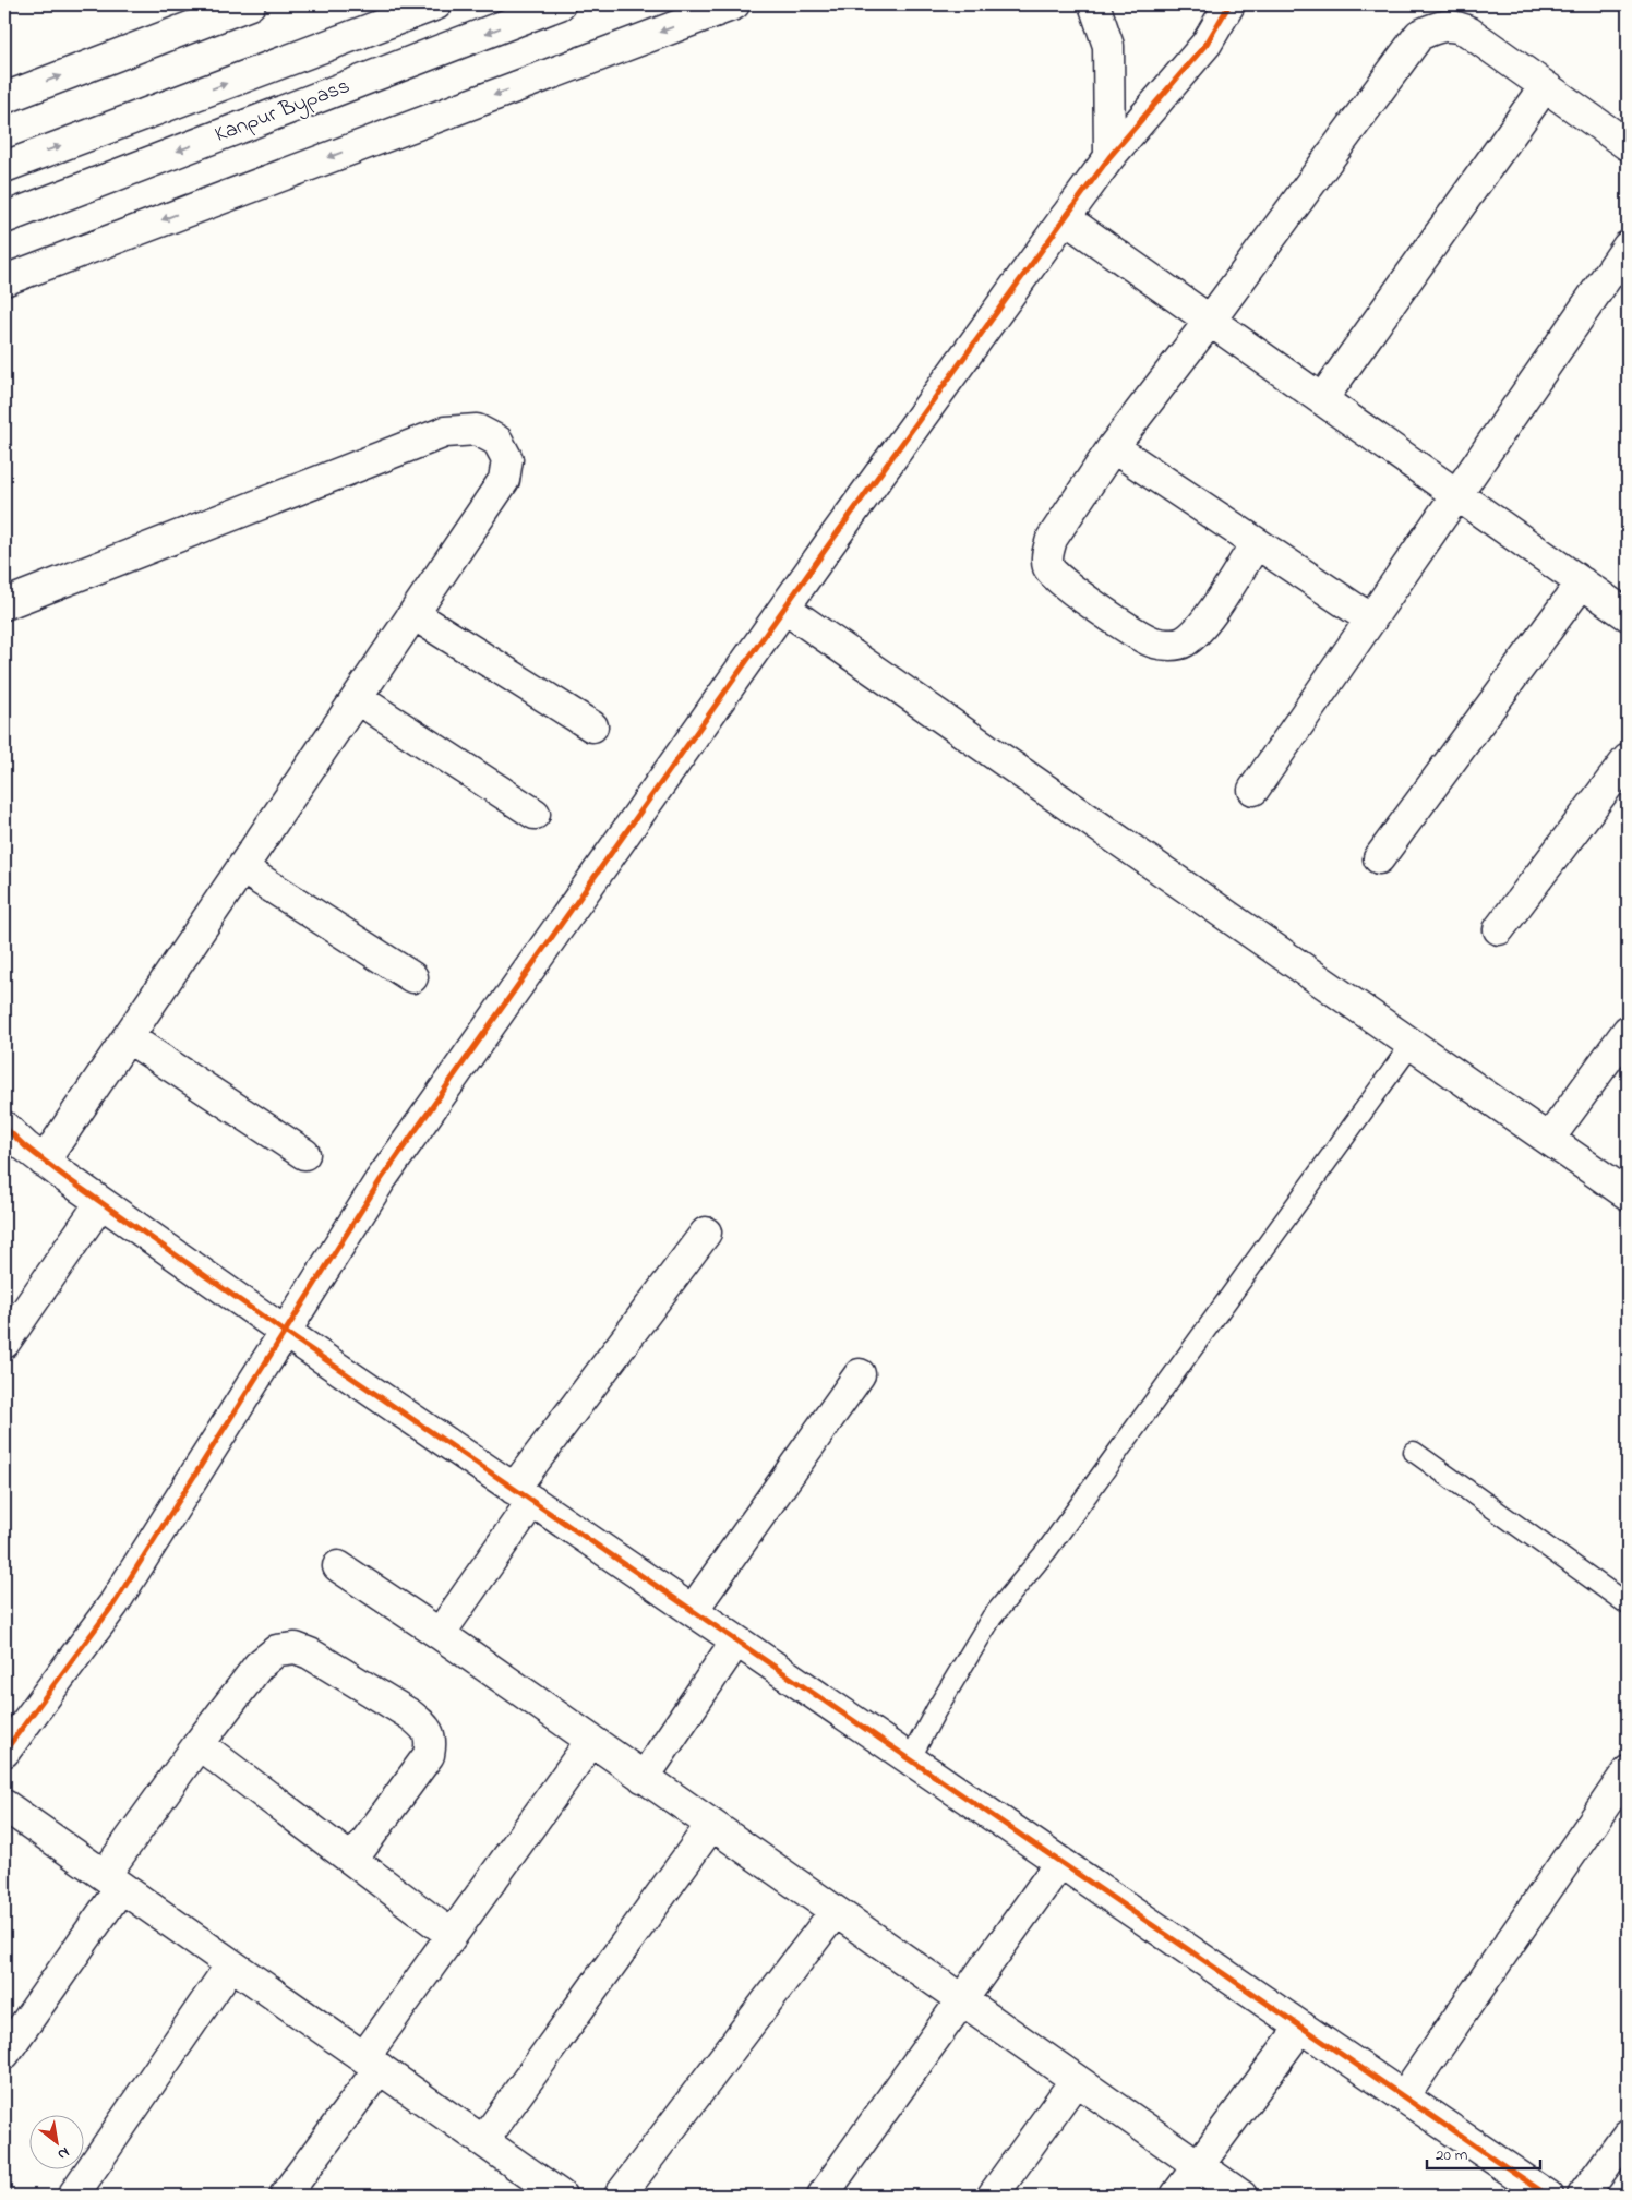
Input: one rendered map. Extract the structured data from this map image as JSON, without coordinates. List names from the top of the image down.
{
  "streets": {
    "main road": ["Kanpur Bypass"]
  },
  "scale_bar": "20 m",
  "north": "bottom right"
}
